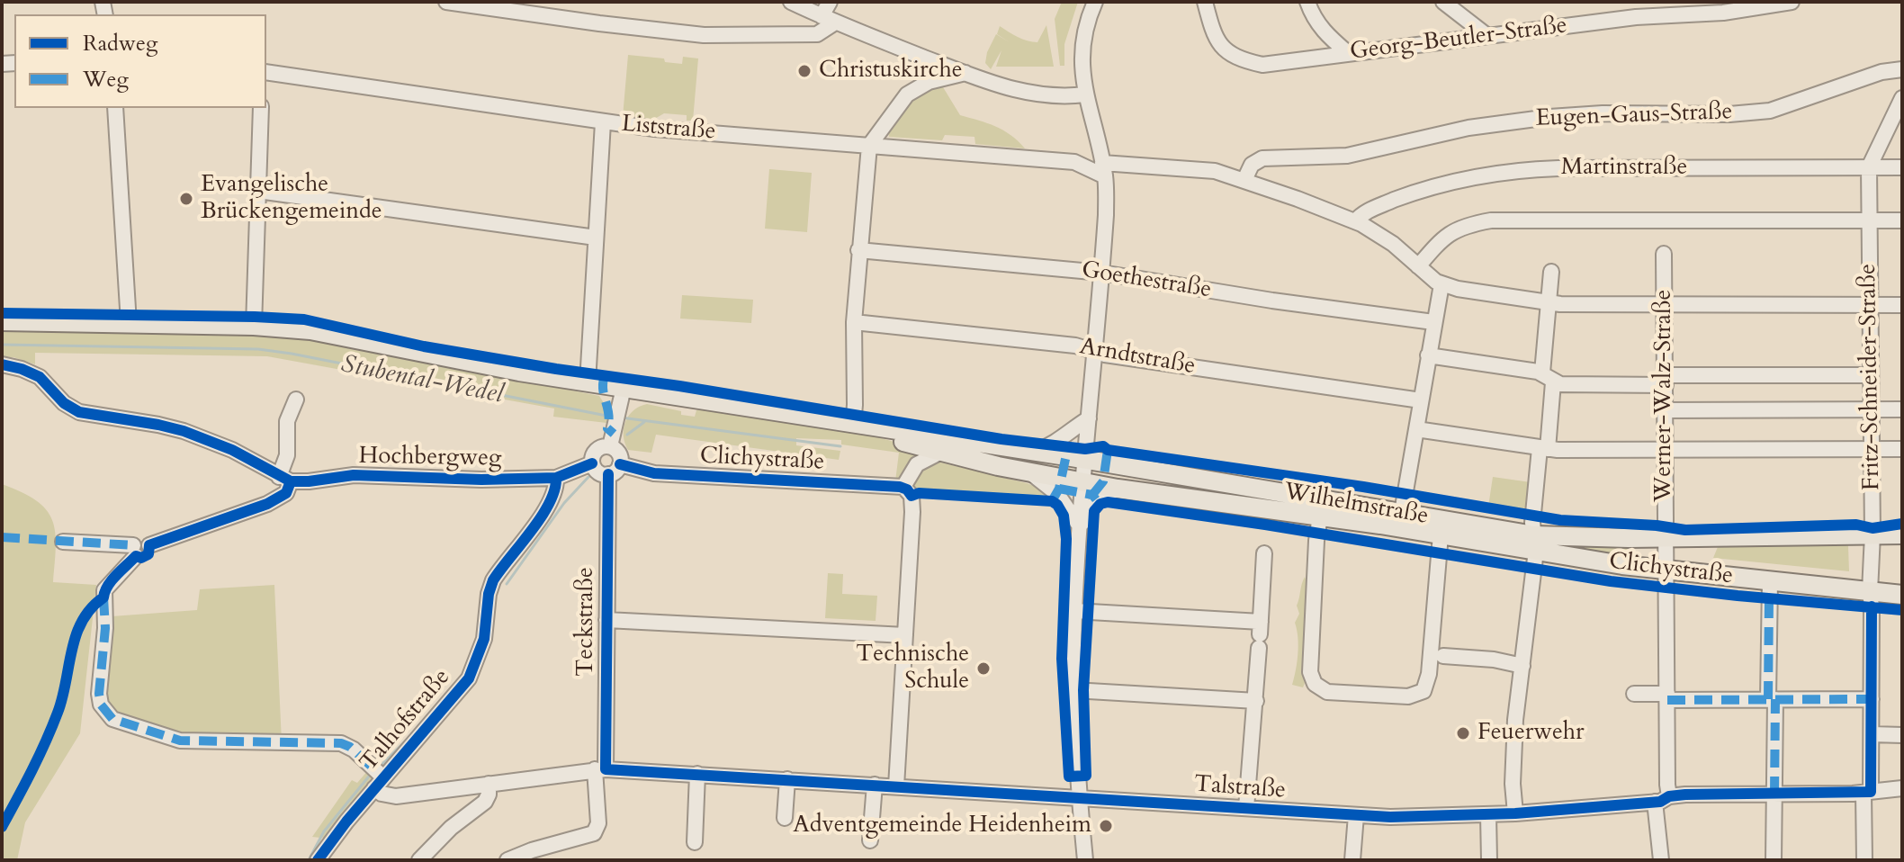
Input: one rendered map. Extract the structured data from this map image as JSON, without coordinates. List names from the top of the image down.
{
  "streets": {
    "main road": ["Clichystraße", "Wilhelmstraße"],
    "street": [
      "Georg-Beutler-Straße",
      "Eugen-Gaus-Straße",
      "Liststraße",
      "Martinstraße",
      "Goethestraße",
      "Arndtstraße",
      "Fritz-Schneider-Straße",
      "Werner-Walz-Straße",
      "Hochbergweg",
      "Teckstraße",
      "Talhofstraße",
      "Talstraße"
    ]
  },
  "crossings": [
    ["Martinstraße", "Fritz-Schneider-Straße"],
    ["Fritz-Schneider-Straße", "Clichystraße"],
    ["Fritz-Schneider-Straße", "Wilhelmstraße"],
    ["Fritz-Schneider-Straße", "Talstraße"],
    ["Werner-Walz-Straße", "Clichystraße"],
    ["Werner-Walz-Straße", "Wilhelmstraße"],
    ["Werner-Walz-Straße", "Talstraße"],
    ["Hochbergweg", "Talhofstraße"],
    ["Clichystraße", "Wilhelmstraße"],
    ["Clichystraße", "Teckstraße"],
    ["Teckstraße", "Talstraße"],
    ["Talhofstraße", "Talstraße"]
  ],
  "water": ["Stubental-Wedel"],
  "places": [
    "Christuskirche",
    "Evangelische Brückengemeinde",
    "Technische Schule",
    "Feuerwehr",
    "Adventgemeinde Heidenheim"
  ],
  "legend": ["Radweg", "Weg"]
}
